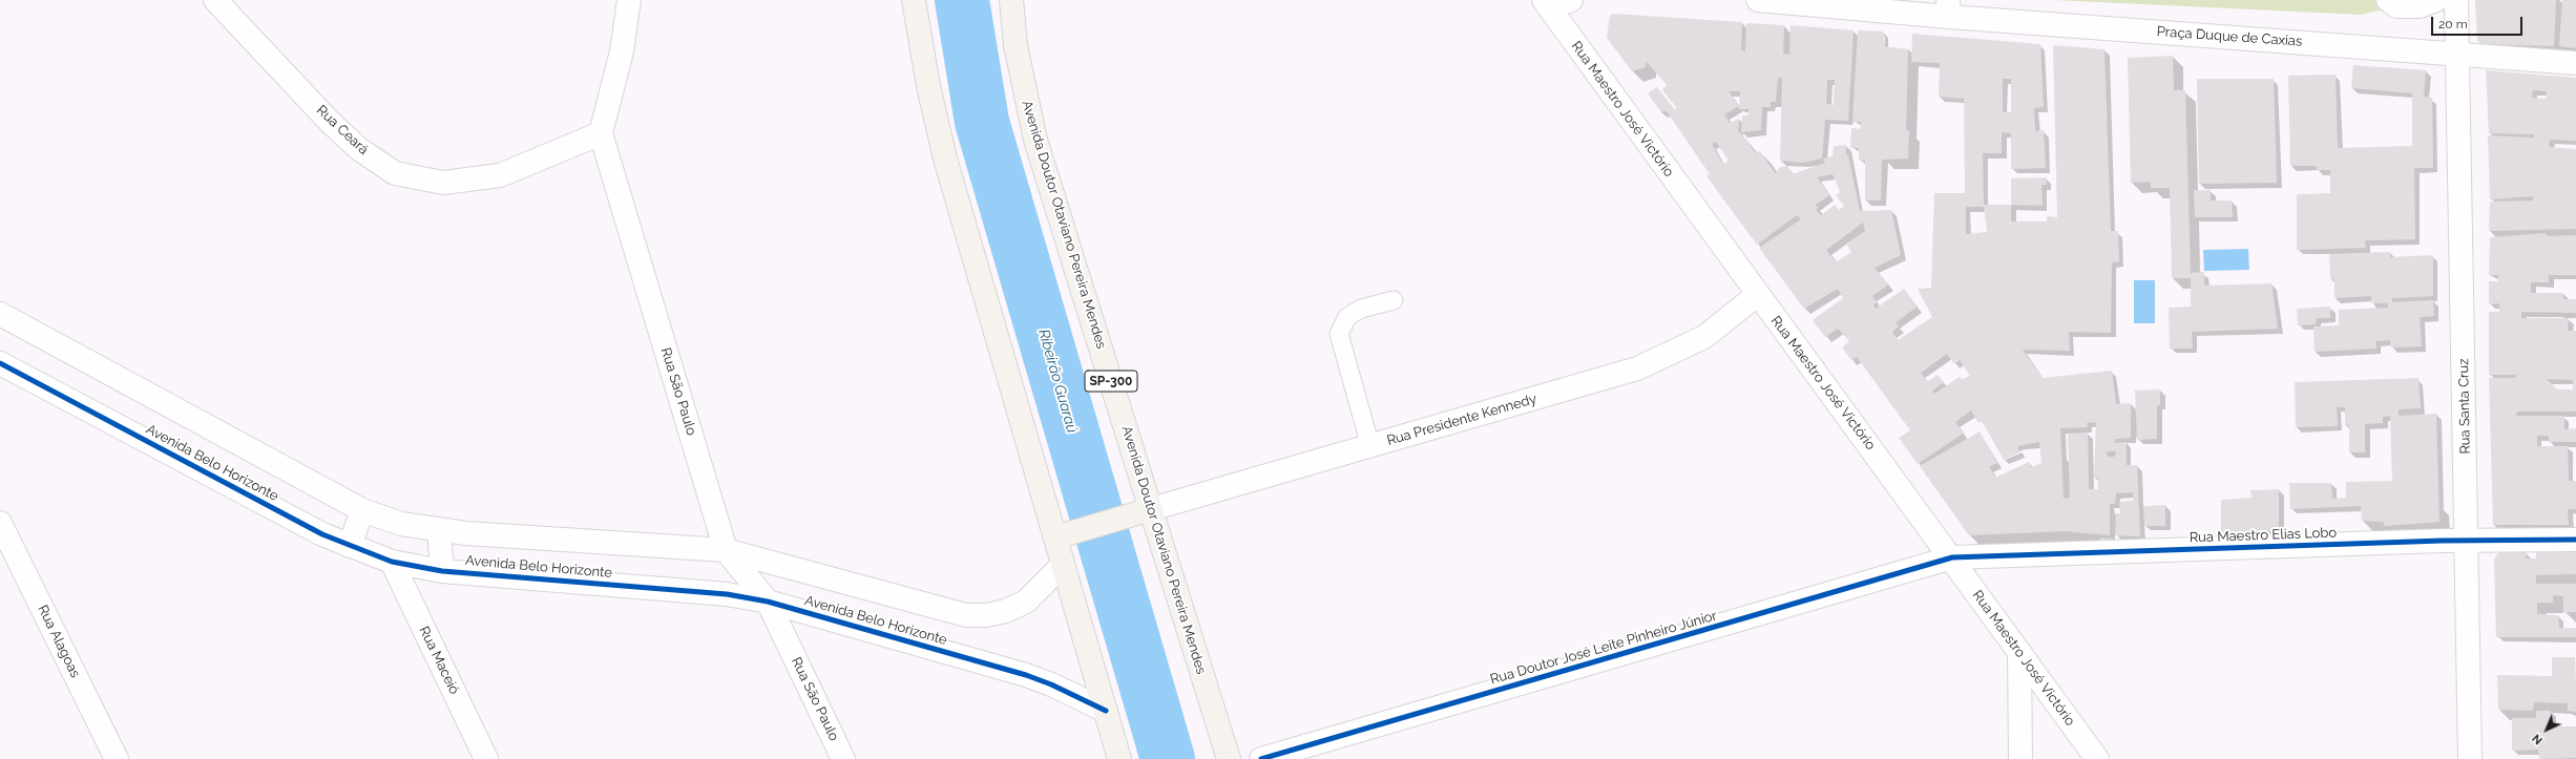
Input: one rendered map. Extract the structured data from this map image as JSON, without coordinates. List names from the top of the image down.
{
  "streets": {
    "main road": ["Avenida Doutor Otaviano Pereira Mendes", "SP-300"],
    "street": [
      "Praça Duque de Caxias",
      "Rua Maestro José Victório",
      "Rua Ceará",
      "Rua São Paulo",
      "Rua Santa Cruz",
      "Rua Presidente Kennedy",
      "Avenida Belo Horizonte",
      "Rua Maestro Elias Lobo",
      "Rua Alagoas",
      "Rua Doutor José Leite Pinheiro Júnior",
      "Rua Maceió"
    ]
  },
  "crossings": [
    ["Praça Duque de Caxias", "Rua Santa Cruz"],
    ["Rua Maestro José Victório", "Rua Presidente Kennedy"],
    ["Rua Maestro José Victório", "Rua Maestro Elias Lobo"],
    ["Rua Maestro José Victório", "Rua Doutor José Leite Pinheiro Júnior"],
    ["Rua Ceará", "Rua São Paulo"],
    ["Avenida Doutor Otaviano Pereira Mendes", "Rua Presidente Kennedy"],
    ["Rua São Paulo", "Avenida Belo Horizonte"],
    ["Rua Santa Cruz", "Rua Maestro Elias Lobo"],
    ["Avenida Belo Horizonte", "Rua Maceió"],
    ["Rua Maestro Elias Lobo", "Rua Doutor José Leite Pinheiro Júnior"]
  ],
  "water": ["Ribeirão Guaraú"],
  "scale_bar": "20 m",
  "north": "bottom left"
}
